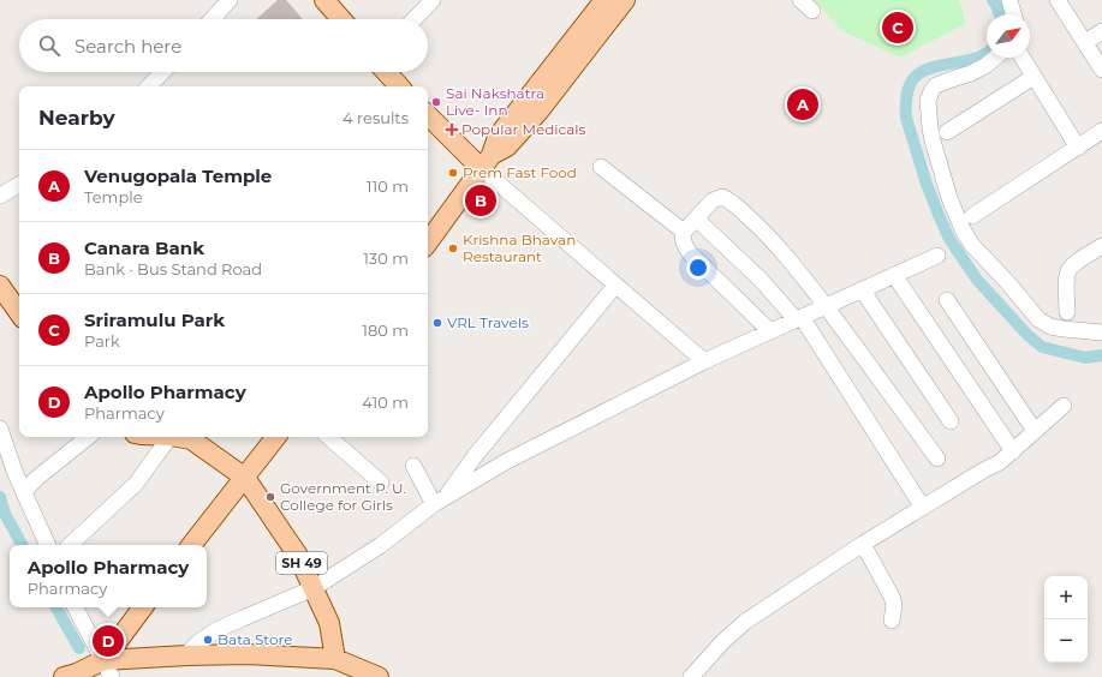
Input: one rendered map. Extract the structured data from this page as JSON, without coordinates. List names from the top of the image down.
{
  "streets": {
    "main road": ["SH 49"]
  },
  "places": {
    "other": [
      "Sai Nakshatra Live- Inn",
      "Prem Fast Food",
      "Krishna Bhavan Restaurant",
      "VRL Travels",
      "Government P. U. College for Girls",
      "Bata Store"
    ],
    "health": ["Popular Medicals"]
  },
  "north": "top right",
  "page": {
    "pins": [
      "C",
      "A",
      "B",
      "D"
    ],
    "search": "Search here",
    "heading": ["Nearby", "4 results"],
    "list": [
      {
        "mark": "A",
        "name": "Venugopala Temple",
        "note": "Temple",
        "value": "110 m"
      },
      {
        "mark": "B",
        "name": "Canara Bank",
        "note": "Bank · Bus Stand Road",
        "value": "130 m"
      },
      {
        "mark": "C",
        "name": "Sriramulu Park",
        "note": "Park",
        "value": "180 m"
      },
      {
        "mark": "D",
        "name": "Apollo Pharmacy",
        "note": "Pharmacy",
        "value": "410 m"
      }
    ],
    "popup": ["Apollo Pharmacy", "Pharmacy"],
    "map_buttons": ["+", "−"]
  }
}
